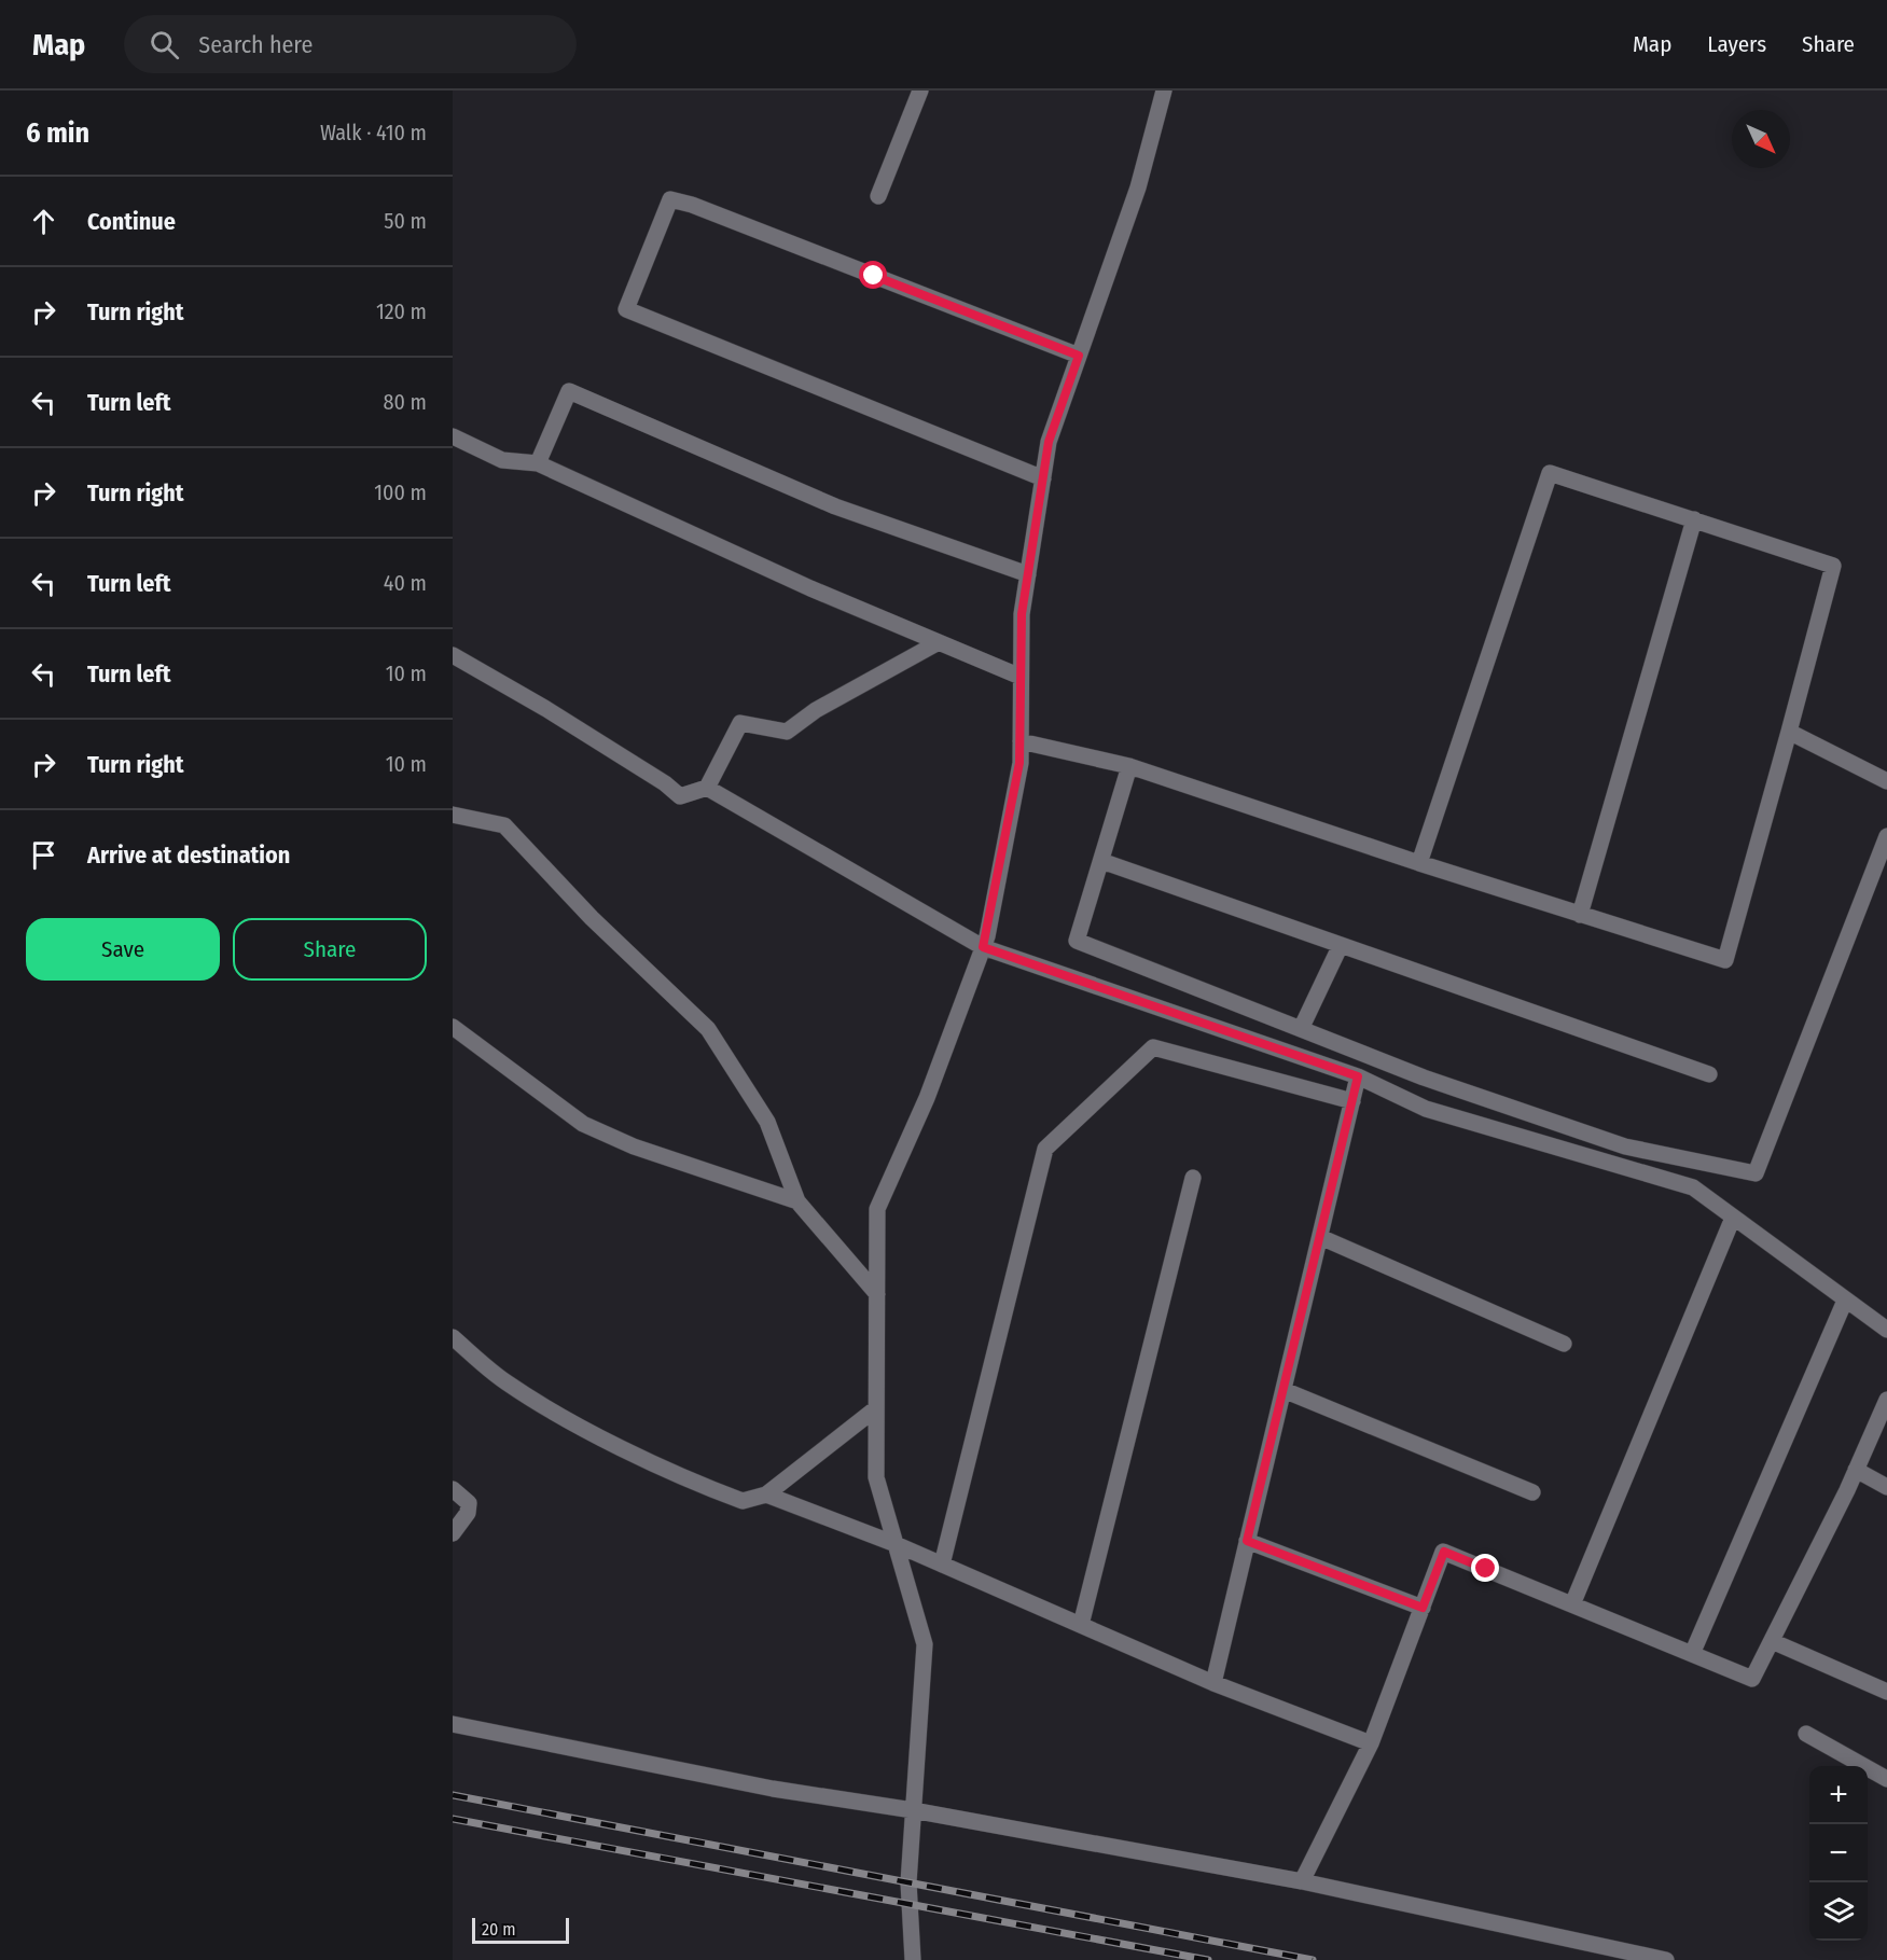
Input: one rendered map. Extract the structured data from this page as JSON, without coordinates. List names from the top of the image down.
{
  "scale_bar": "20 m",
  "north": "bottom right",
  "page": {
    "header": "Map",
    "search": "Search here",
    "nav": ["Map", "Layers", "Share"],
    "heading": ["6 min", "Walk · 410 m"],
    "list": [
      ["Continue", "50 m"],
      ["Turn right", "120 m"],
      ["Turn left", "80 m"],
      ["Turn right", "100 m"],
      ["Turn left", "40 m"],
      ["Turn left", "10 m"],
      ["Turn right", "10 m"],
      "Arrive at destination"
    ],
    "buttons": ["Save", "Share"],
    "map_buttons": ["+", "−"],
    "scale": "20 m"
  }
}
